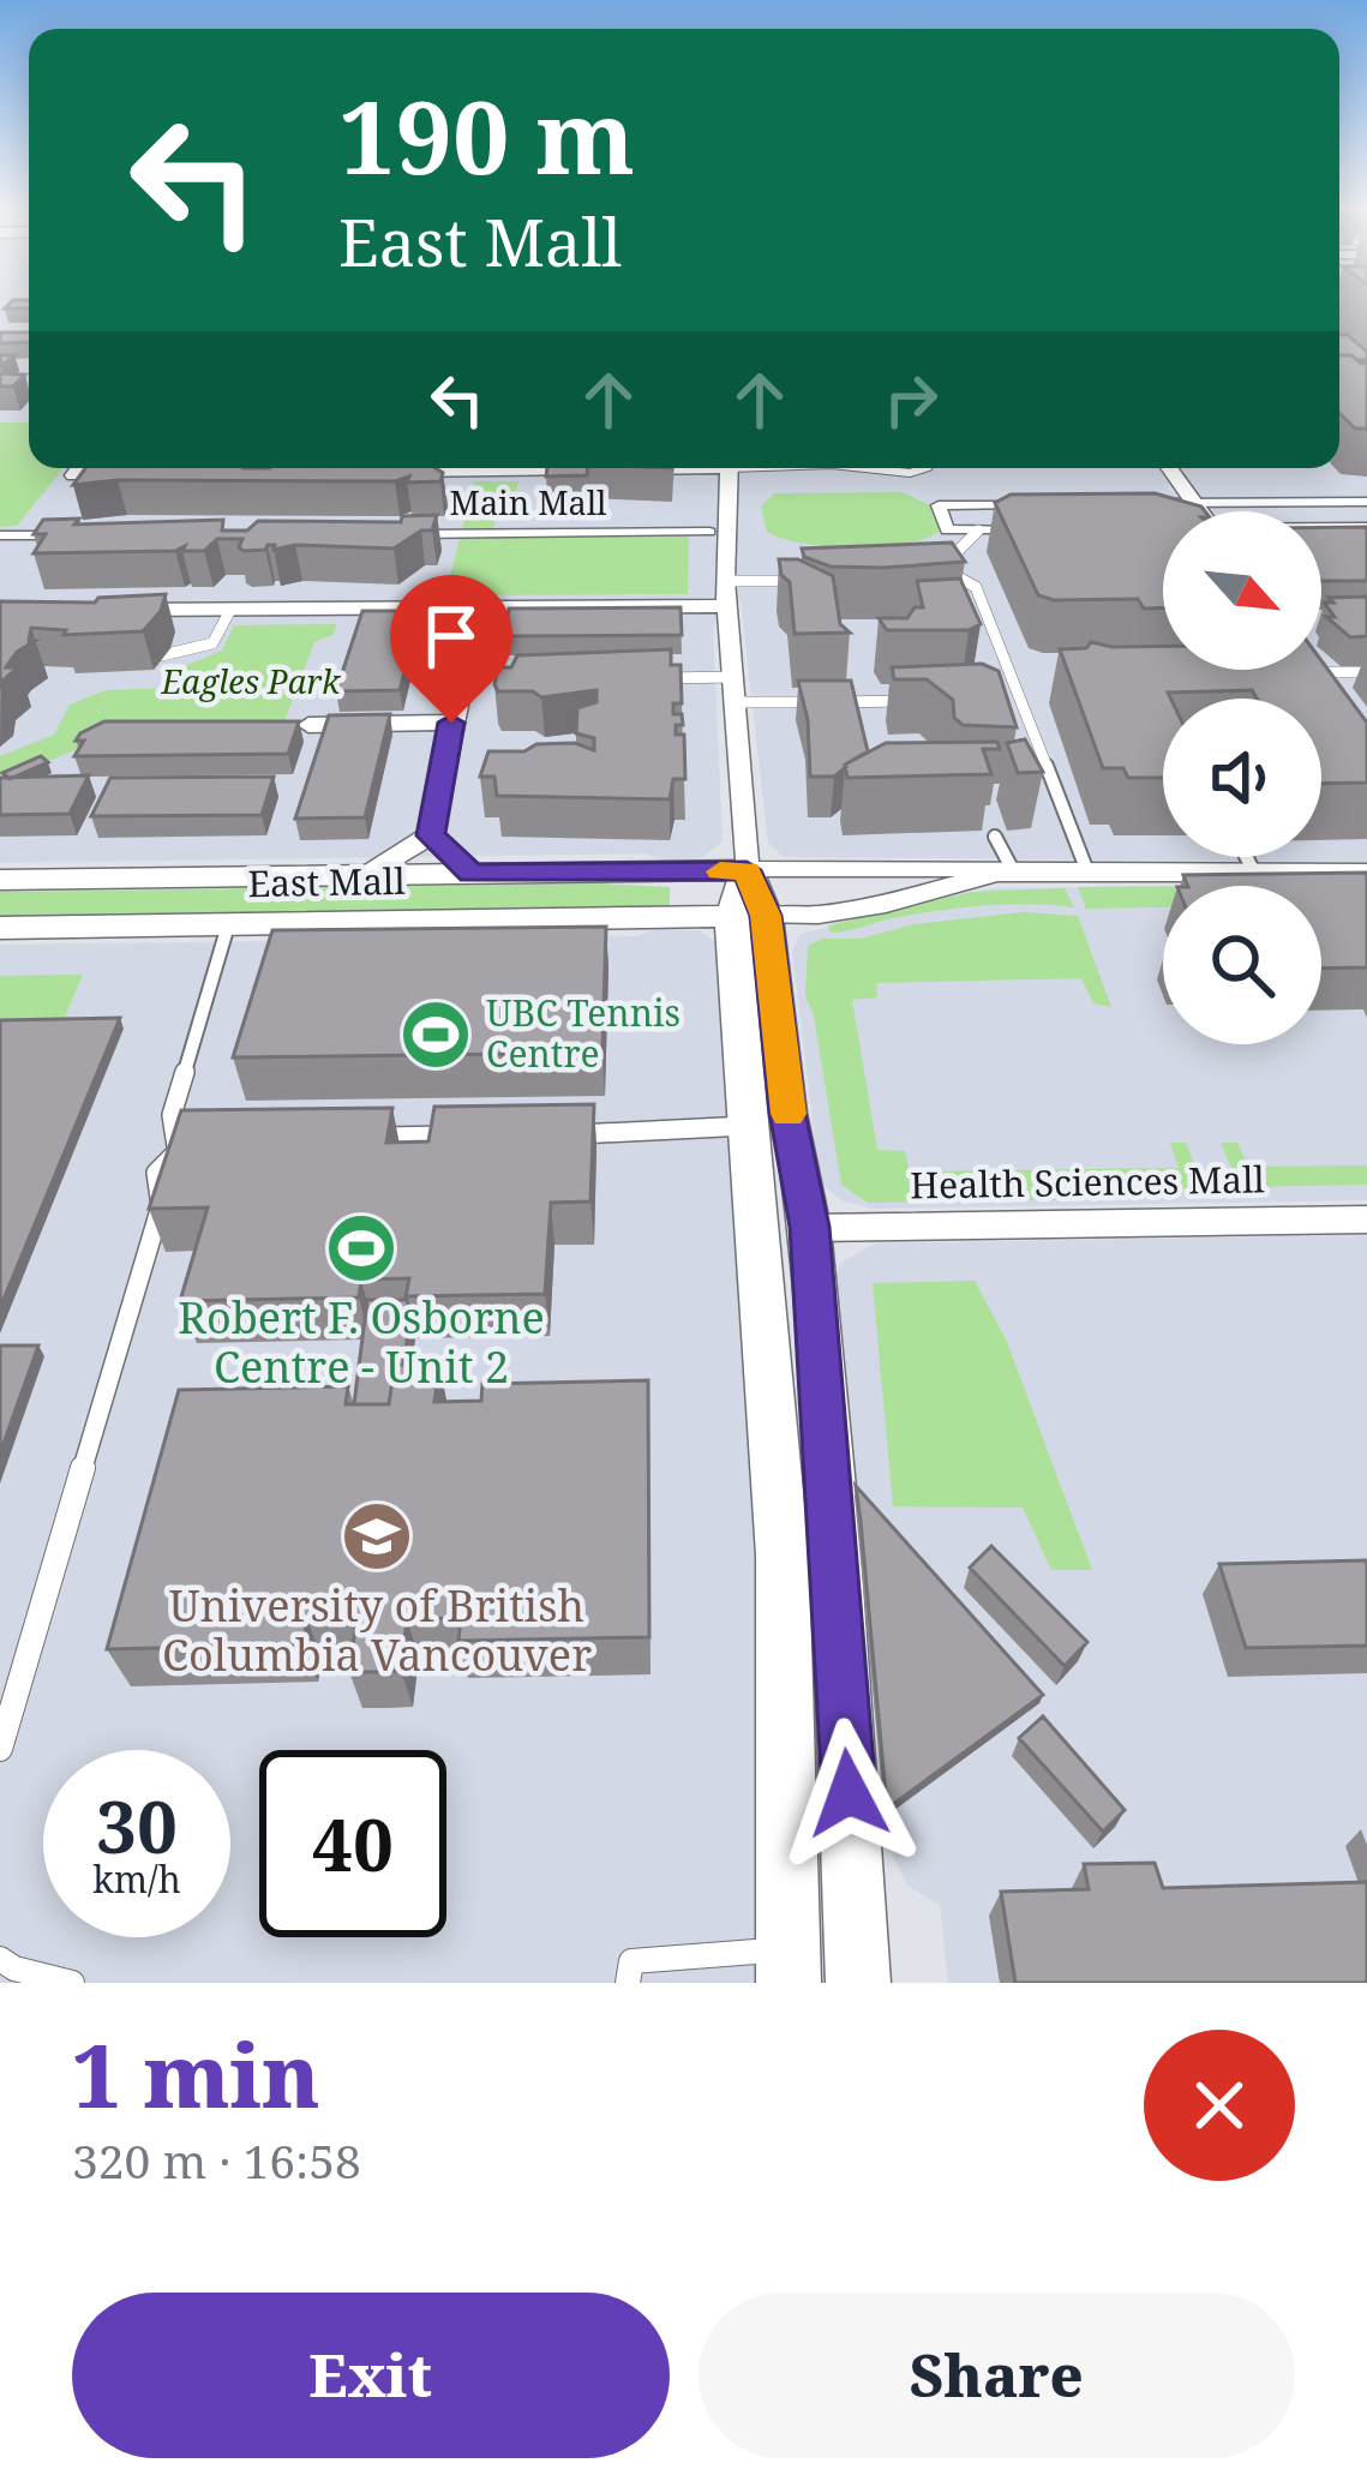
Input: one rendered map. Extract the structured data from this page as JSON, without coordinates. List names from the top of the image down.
{
  "streets": {
    "street": ["Main Mall", "East Mall", "Health Sciences Mall"]
  },
  "parks": ["Eagles Park"],
  "places": {
    "sports": ["UBC Tennis Centre", "Robert F. Osborne Centre - Unit 2"],
    "school or university": ["University of British Columbia Vancouver"]
  },
  "north": "bottom right",
  "page": {
    "turn": ["190 m", "East Mall"],
    "speed": "30 km/h",
    "limit": "40",
    "heading": ["1 min", "320 m · 16:58"],
    "buttons": ["Exit", "Share"]
  }
}
